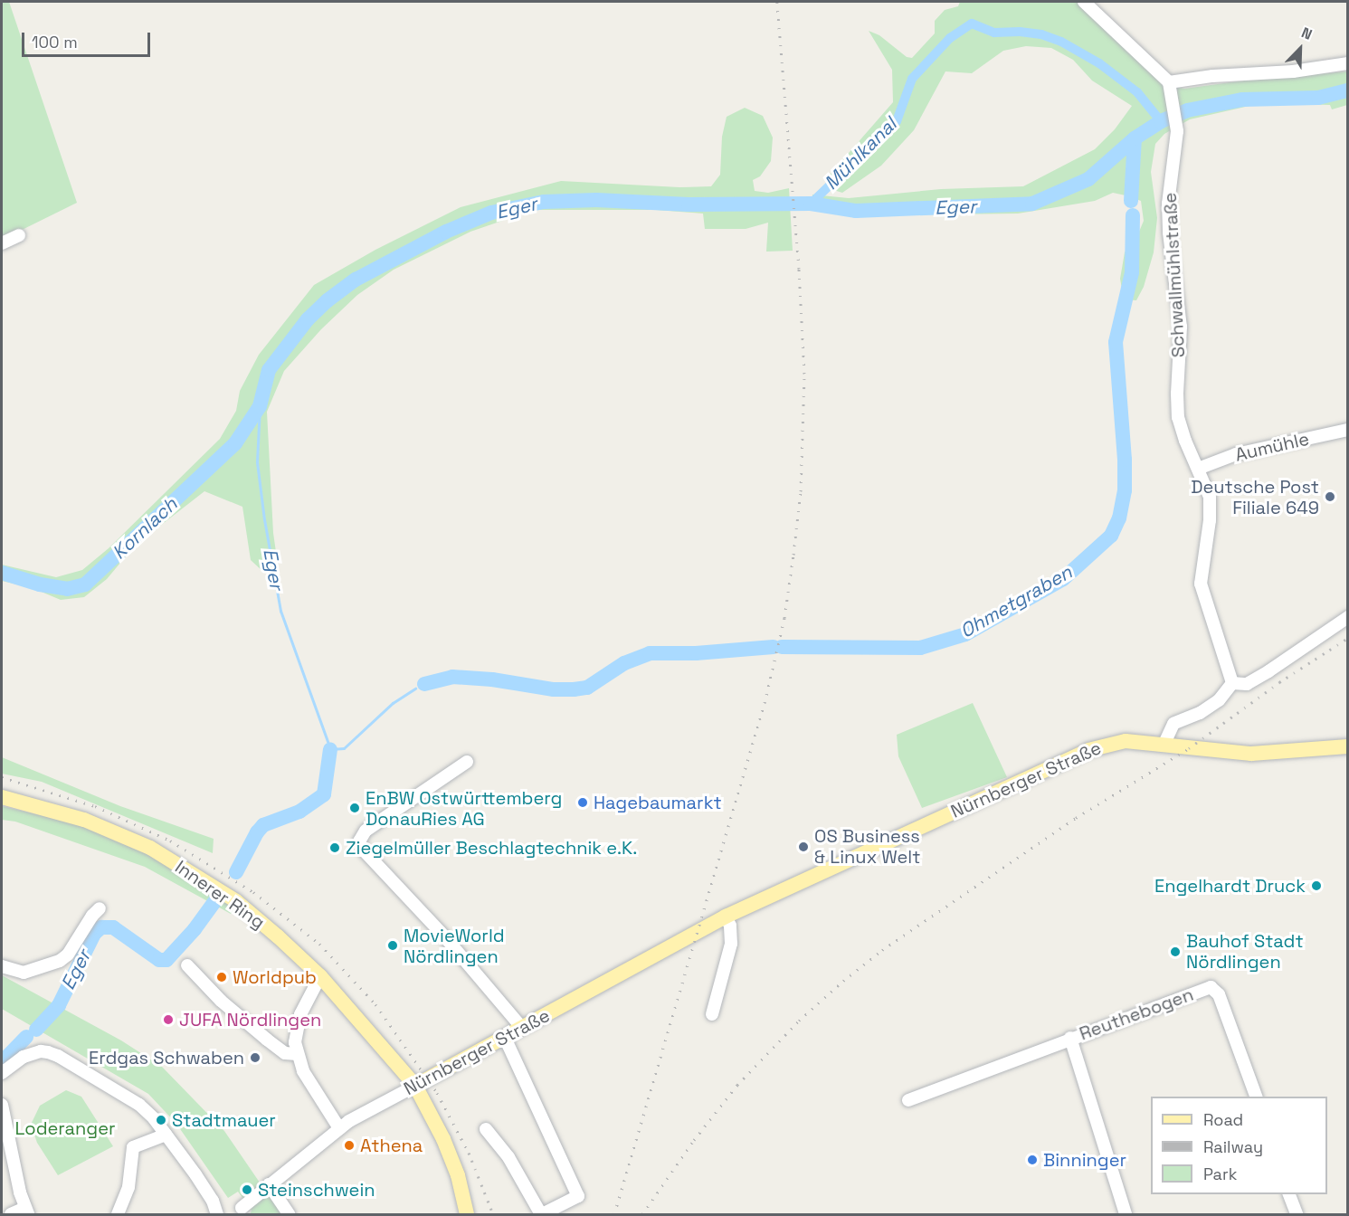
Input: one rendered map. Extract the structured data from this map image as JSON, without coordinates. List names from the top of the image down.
{
  "streets": {
    "main road": ["Nürnberger Straße", "Innerer Ring"],
    "street": ["Schwallmühlstraße", "Aumühle", "Reuthebogen"]
  },
  "crossings": [
    ["Schwallmühlstraße", "Aumühle"],
    ["Nürnberger Straße", "Innerer Ring"]
  ],
  "water": [
    "Mühlkanal",
    "Eger",
    "Kornlach",
    "Ohmetgraben"
  ],
  "parks": ["Loderanger"],
  "places": [
    "Deutsche Post Filiale 649",
    "Hagebaumarkt",
    "EnBW Ostwürttemberg DonauRies AG",
    "OS Business & Linux Welt",
    "Ziegelmüller Beschlagtechnik e.K.",
    "Engelhardt Druck",
    "MovieWorld Nördlingen",
    "Bauhof Stadt Nördlingen",
    "Worldpub",
    "JUFA Nördlingen",
    "Erdgas Schwaben",
    "Stadtmauer",
    "Athena",
    "Binninger",
    "Steinschwein"
  ],
  "legend": ["Road", "Railway", "Park"],
  "scale_bar": "100 m",
  "north": "top right"
}
